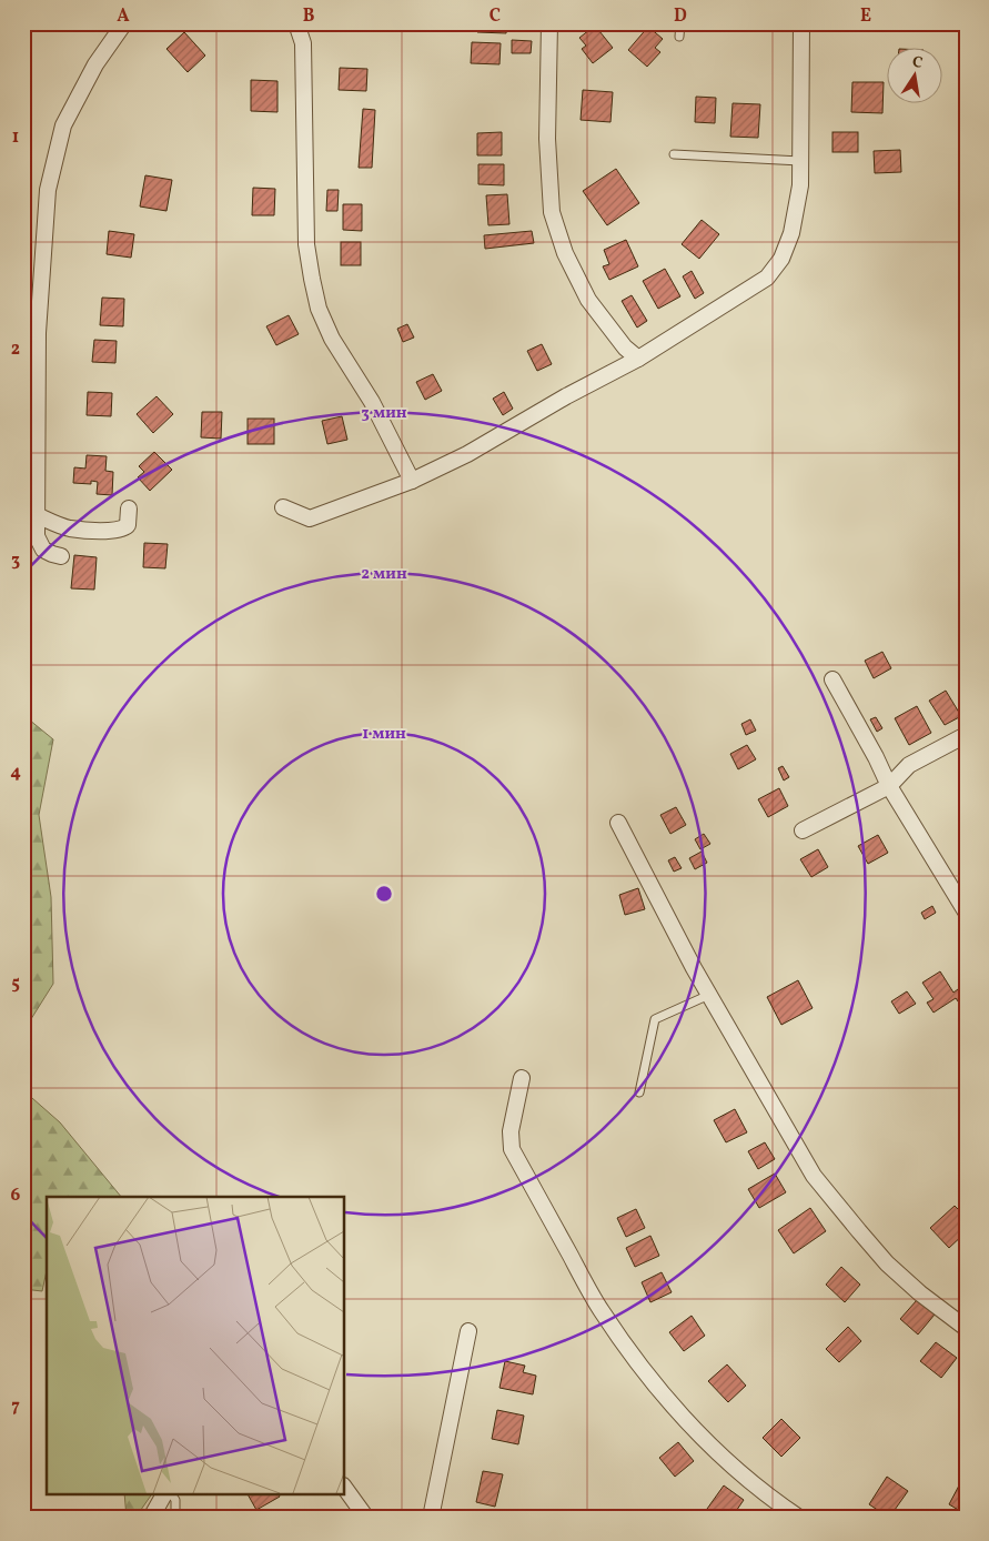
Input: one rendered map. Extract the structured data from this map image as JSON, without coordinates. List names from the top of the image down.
{
  "north": "top",
  "grid": {
    "columns": [
      "A",
      "B",
      "C",
      "D",
      "E"
    ],
    "rows": [
      "1",
      "2",
      "3",
      "4",
      "5",
      "6",
      "7"
    ]
  },
  "rings": ["3 мин", "2 мин", "1 мин"]
}
